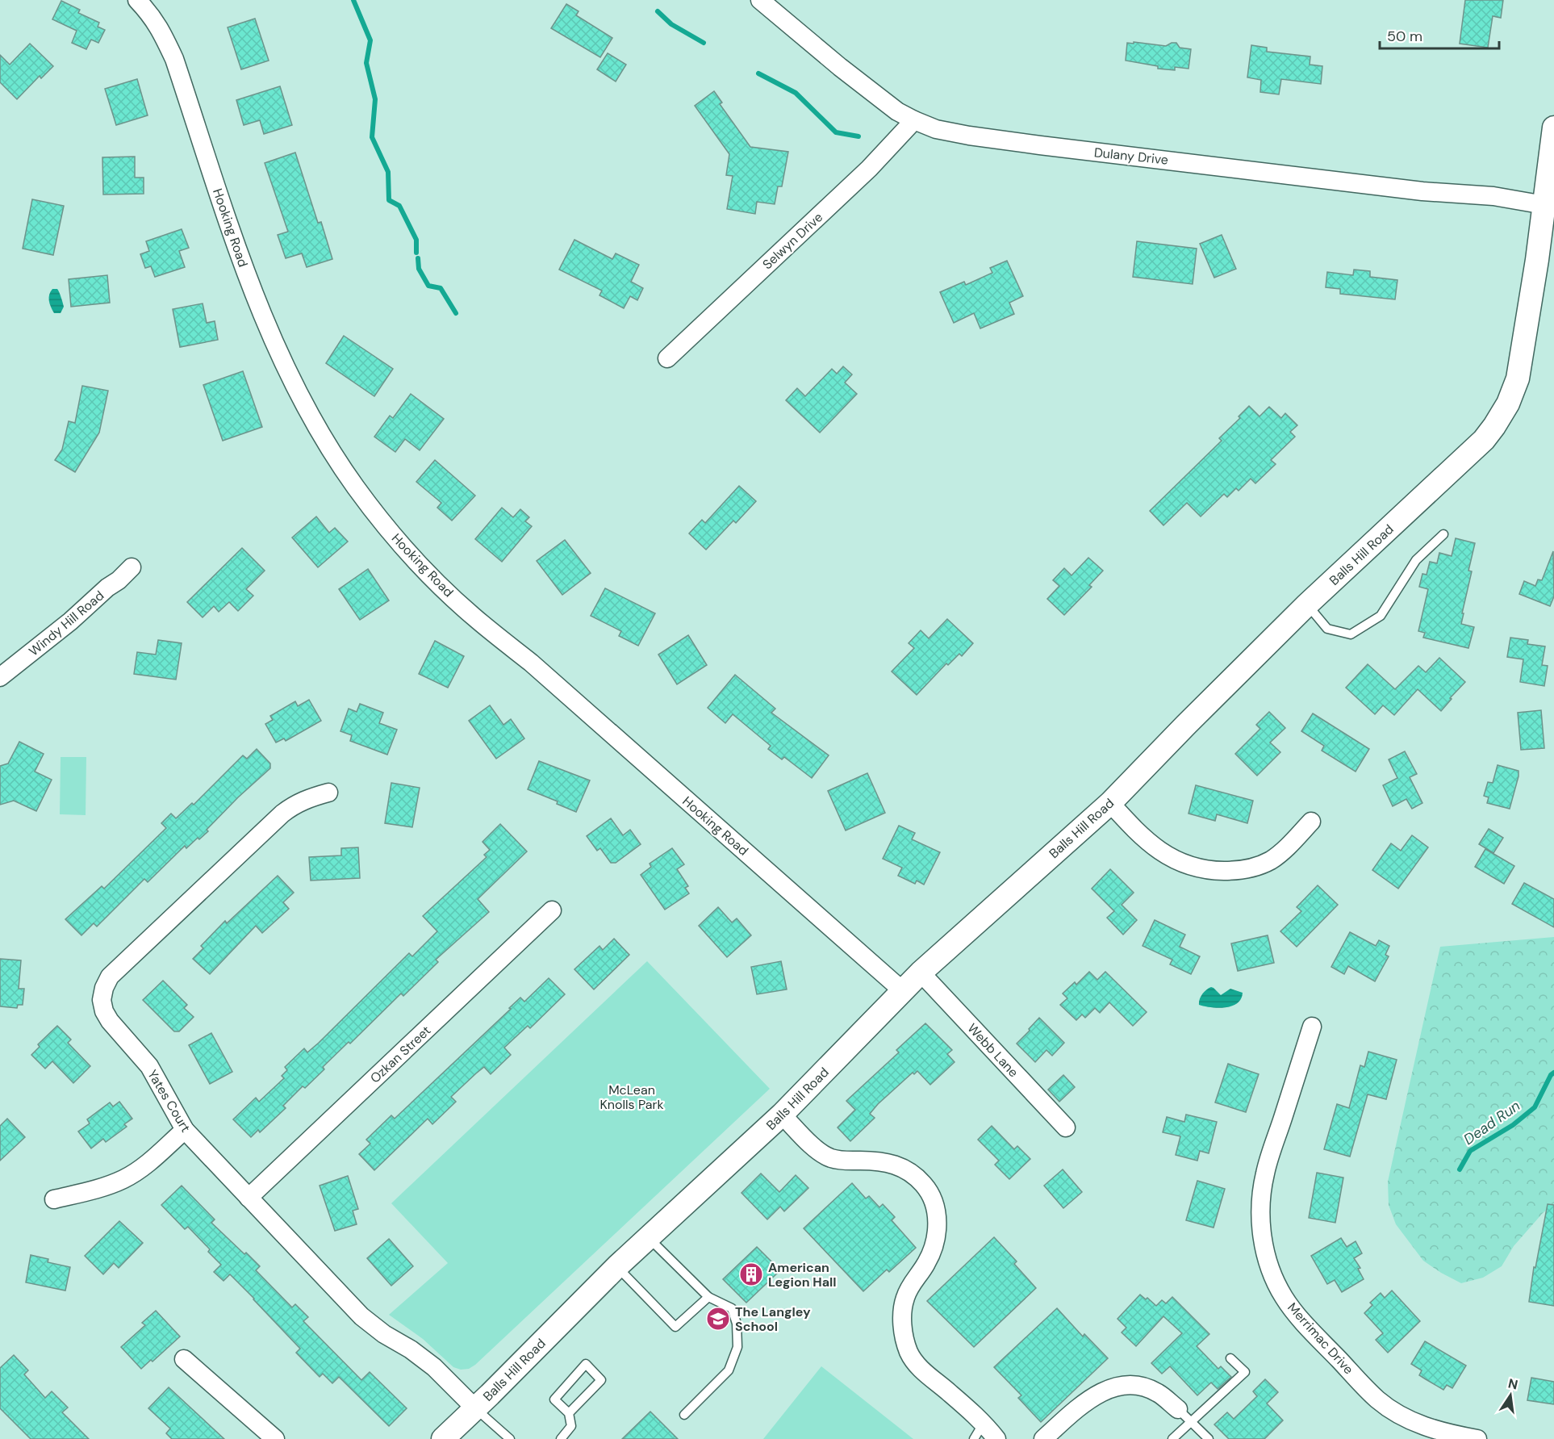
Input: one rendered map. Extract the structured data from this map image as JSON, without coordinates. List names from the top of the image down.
{
  "streets": {
    "street": [
      "Dulany Drive",
      "Hooking Road",
      "Selwyn Drive",
      "Balls Hill Road",
      "Windy Hill Road",
      "Webb Lane",
      "Ozkan Street",
      "Yates Court",
      "Merrimac Drive"
    ]
  },
  "crossings": [
    ["Dulany Drive", "Selwyn Drive"],
    ["Dulany Drive", "Balls Hill Road"],
    ["Hooking Road", "Balls Hill Road"],
    ["Balls Hill Road", "Webb Lane"],
    ["Balls Hill Road", "Yates Court"],
    ["Ozkan Street", "Yates Court"]
  ],
  "water": ["Dead Run"],
  "parks": ["McLean Knolls Park"],
  "places": {
    "building": ["American Legion Hall"],
    "school or university": ["The Langley School"]
  },
  "scale_bar": "50 m",
  "north": "top"
}
